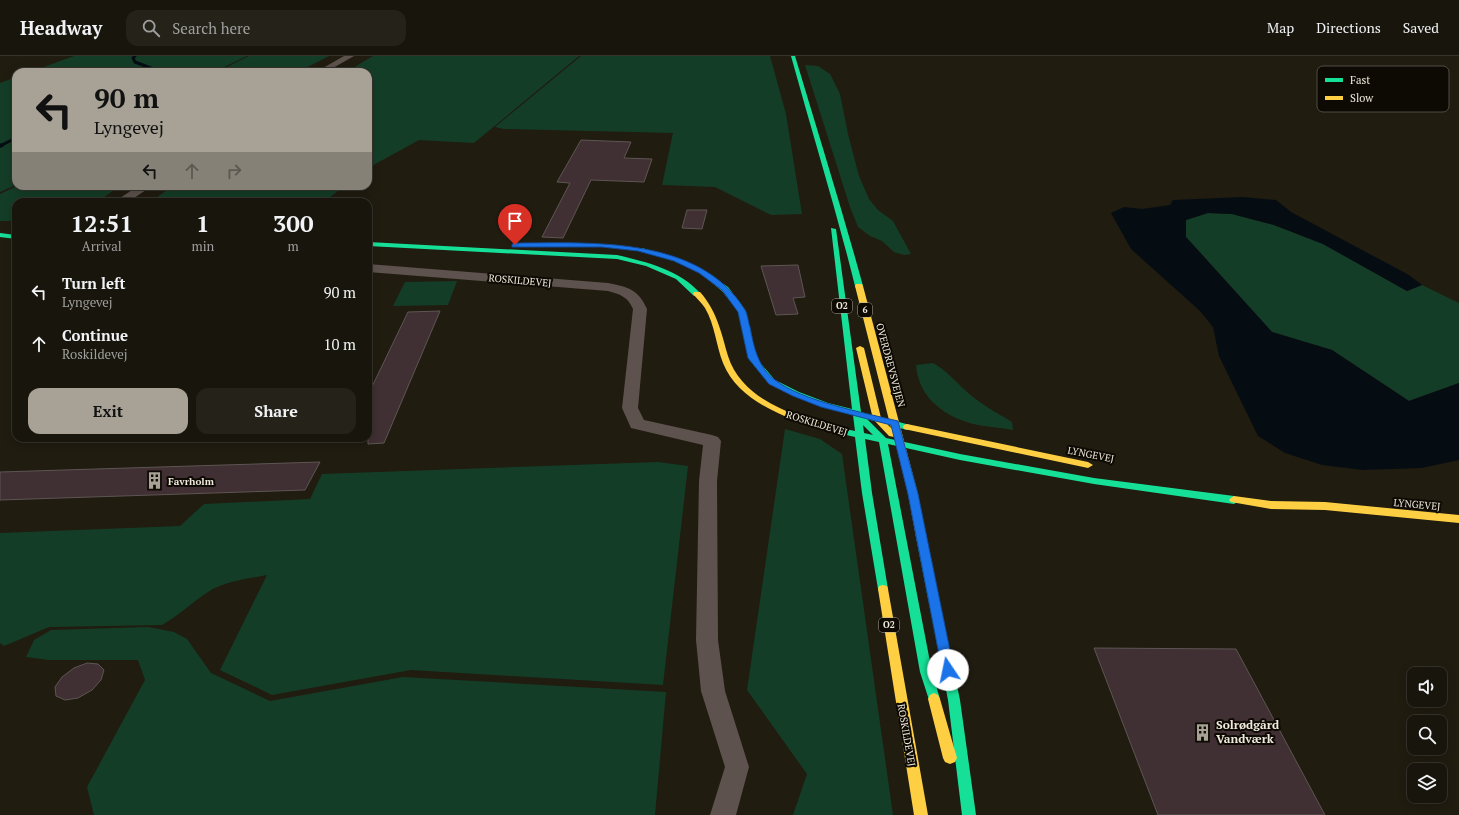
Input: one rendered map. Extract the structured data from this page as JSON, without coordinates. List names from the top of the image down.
{
  "streets": {
    "main road": [
      "ROSKILDEVEJ",
      "O2",
      "6",
      "OVERDREVSVEJEN",
      "LYNGEVEJ"
    ]
  },
  "crossings": [
    ["ROSKILDEVEJ", "OVERDREVSVEJEN"],
    ["ROSKILDEVEJ", "LYNGEVEJ"],
    ["6", "OVERDREVSVEJEN"],
    ["6", "LYNGEVEJ"],
    ["OVERDREVSVEJEN", "LYNGEVEJ"]
  ],
  "places": {
    "building": ["Favrholm", "Solrødgård Vandværk"]
  },
  "legend": ["Fast", "Slow"],
  "page": {
    "header": "Headway",
    "search": "Search here",
    "nav": ["Map", "Directions", "Saved"],
    "turn": ["90 m", "Lyngevej"],
    "eta": [
      "12:51",
      "Arrival",
      "1",
      "min",
      "300",
      "m"
    ],
    "list": [
      {
        "name": "Turn left",
        "note": "Lyngevej",
        "value": "90 m"
      },
      {
        "name": "Continue",
        "note": "Roskildevej",
        "value": "10 m"
      }
    ],
    "buttons": ["Exit", "Share"]
  }
}
